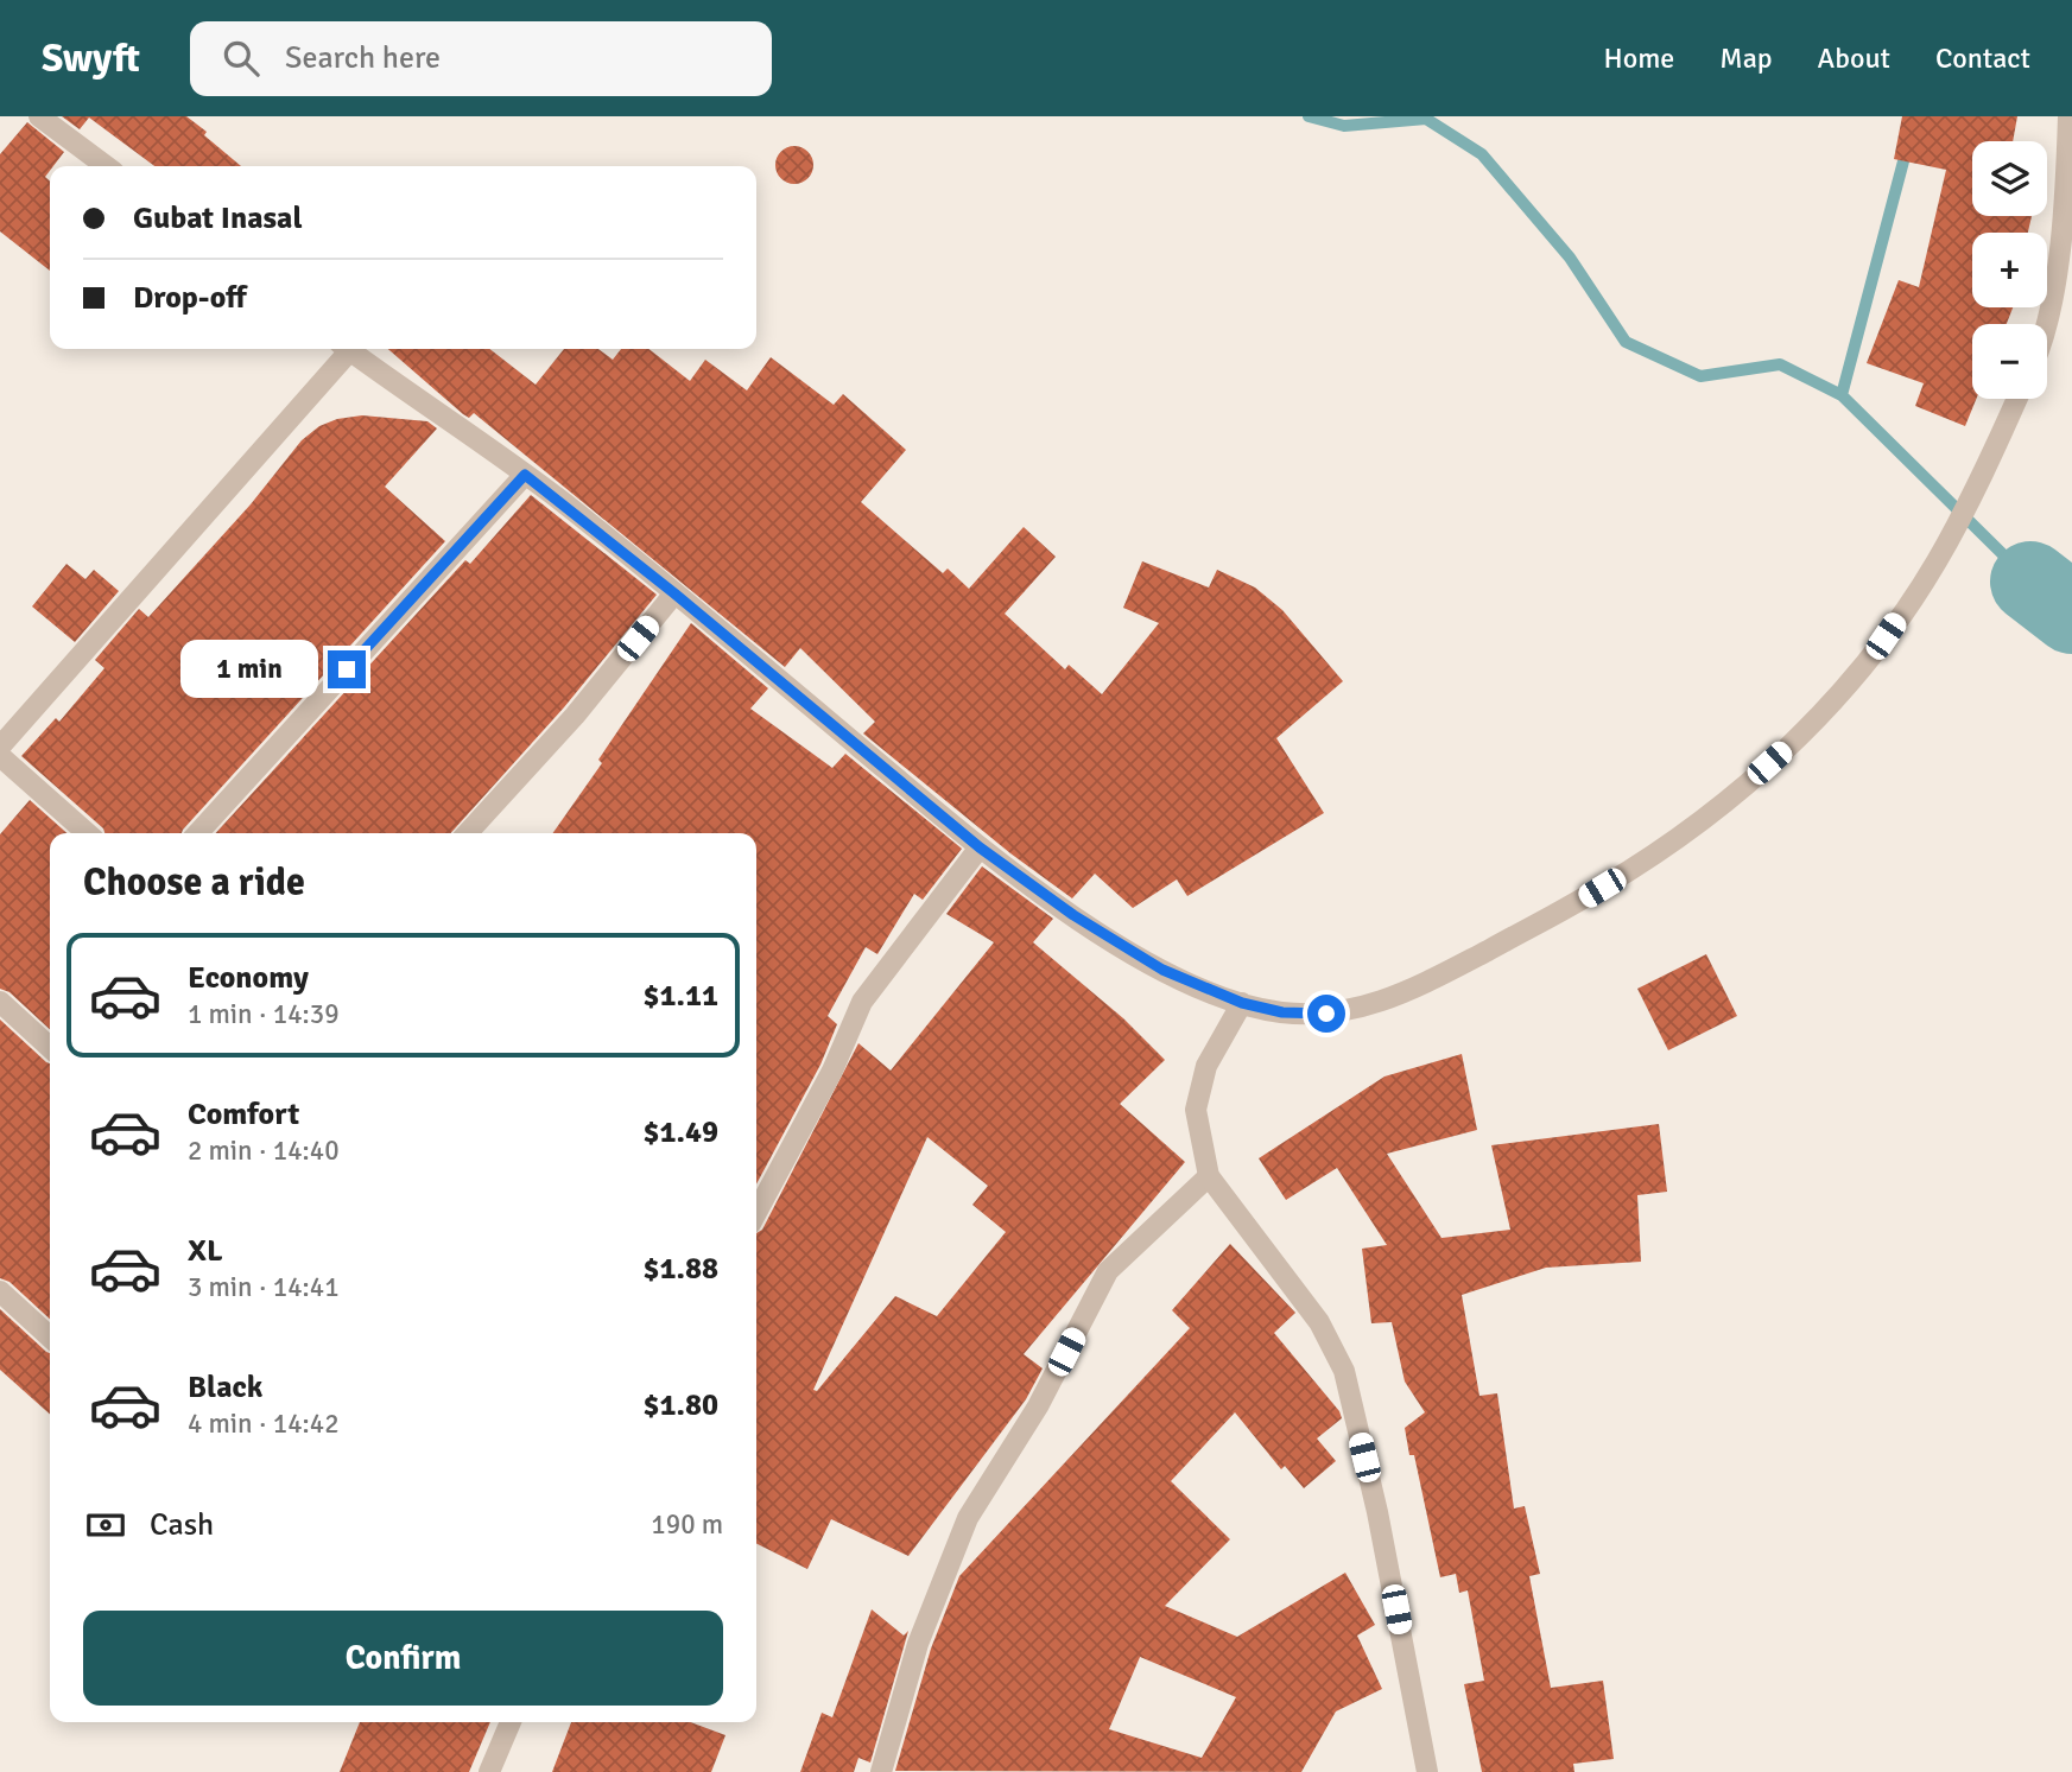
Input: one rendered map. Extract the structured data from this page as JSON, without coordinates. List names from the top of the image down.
{
  "page": {
    "header": "Swyft",
    "search": "Search here",
    "nav": [
      "Home",
      "Map",
      "About",
      "Contact"
    ],
    "map_buttons": ["+", "−"],
    "banner": ["Gubat Inasal", "Drop-off"],
    "bubble": "1 min",
    "heading": "Choose a ride",
    "list": [
      {
        "name": "Economy",
        "note": "1 min · 14:39",
        "value": "$1.11"
      },
      {
        "name": "Comfort",
        "note": "2 min · 14:40",
        "value": "$1.49"
      },
      {
        "name": "XL",
        "note": "3 min · 14:41",
        "value": "$1.88"
      },
      {
        "name": "Black",
        "note": "4 min · 14:42",
        "value": "$1.80"
      }
    ],
    "pay": ["Cash", "190 m"],
    "buttons": "Confirm"
  }
}
